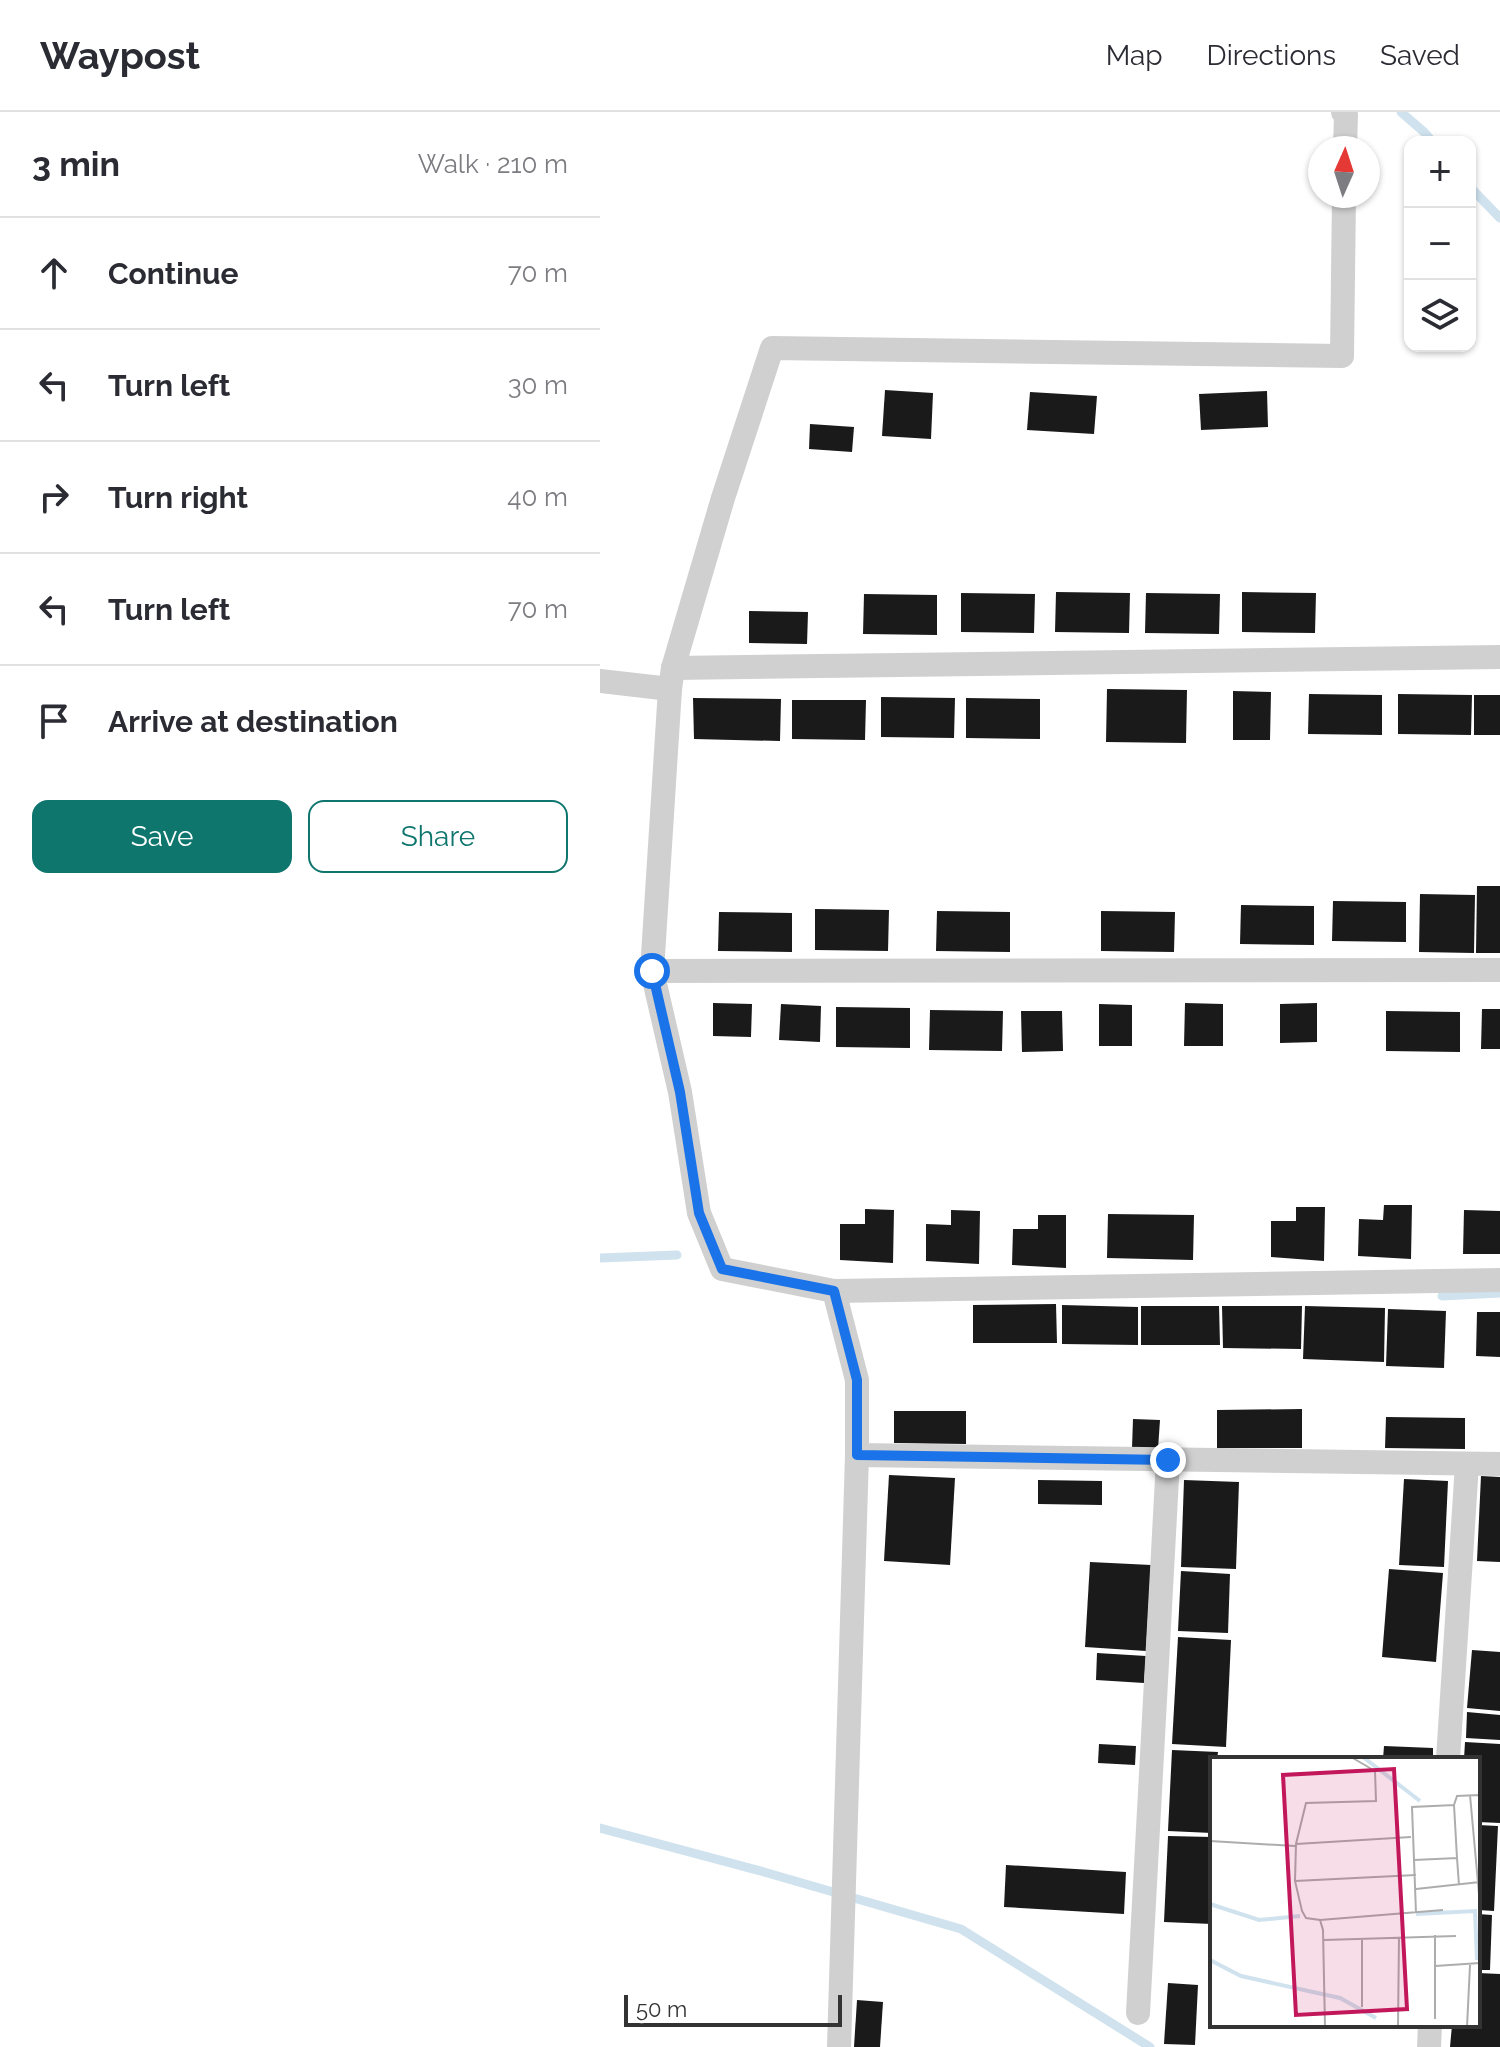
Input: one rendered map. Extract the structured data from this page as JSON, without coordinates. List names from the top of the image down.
{
  "scale_bar": "50 m",
  "north": "top",
  "page": {
    "header": "Waypost",
    "nav": ["Map", "Directions", "Saved"],
    "heading": ["3 min", "Walk · 210 m"],
    "map_buttons": ["+", "−"],
    "list": [
      ["Continue", "70 m"],
      ["Turn left", "30 m"],
      ["Turn right", "40 m"],
      ["Turn left", "70 m"],
      "Arrive at destination"
    ],
    "buttons": ["Save", "Share"],
    "scale": "50 m"
  }
}
